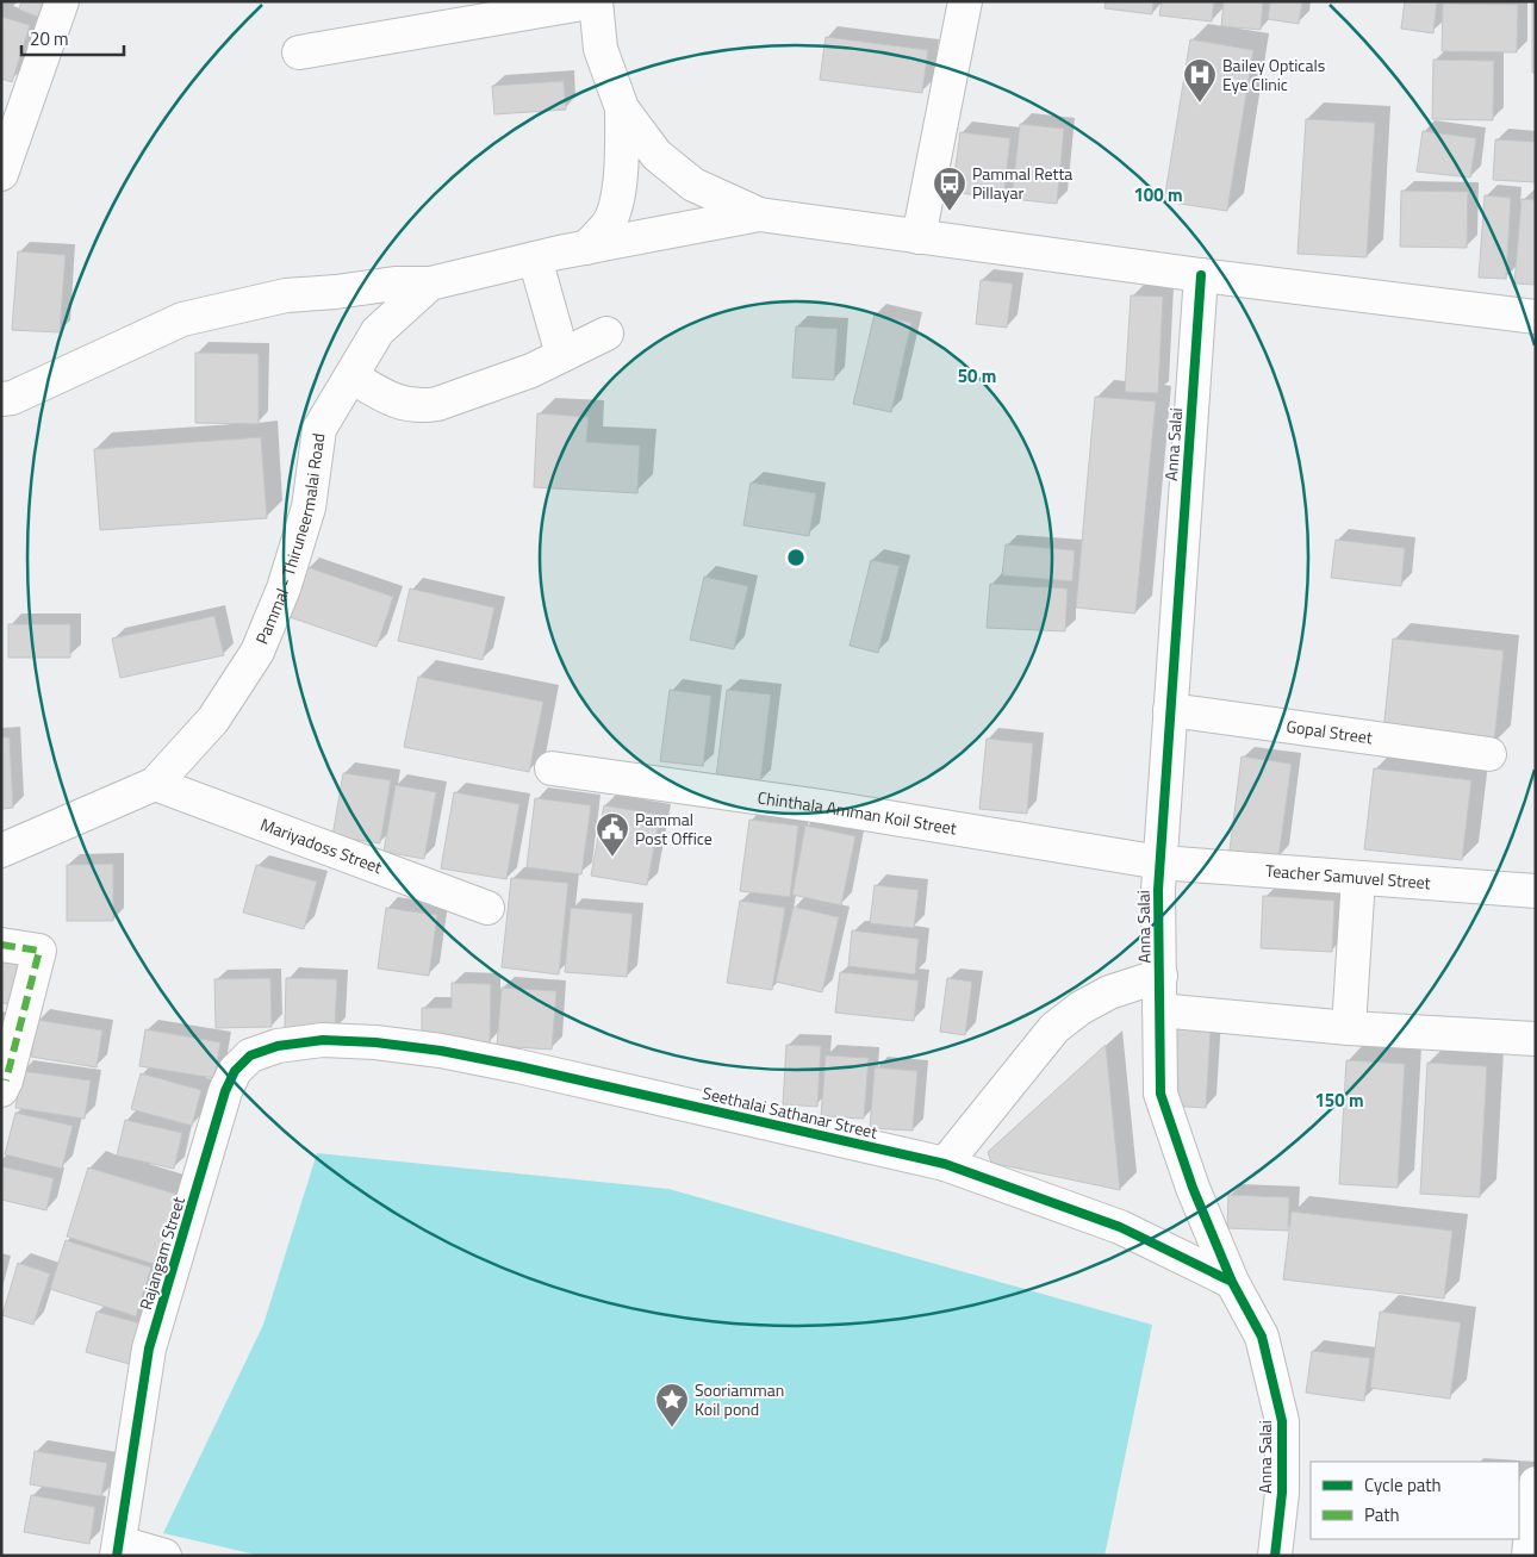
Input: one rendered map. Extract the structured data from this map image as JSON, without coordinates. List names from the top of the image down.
{
  "streets": {
    "street": [
      "Anna Salai",
      "Pammal - Thiruneermalai Road",
      "Gopal Street",
      "Chinthala Amman Koil Street",
      "Mariyadoss Street",
      "Teacher Samuvel Street",
      "Seethalai Sathanar Street",
      "Rajangam Street"
    ]
  },
  "crossings": [
    ["Anna Salai", "Gopal Street"],
    ["Anna Salai", "Chinthala Amman Koil Street"],
    ["Anna Salai", "Teacher Samuvel Street"],
    ["Anna Salai", "Seethalai Sathanar Street"],
    ["Pammal - Thiruneermalai Road", "Mariyadoss Street"],
    ["Chinthala Amman Koil Street", "Teacher Samuvel Street"],
    ["Seethalai Sathanar Street", "Rajangam Street"]
  ],
  "places": {
    "hospital": ["Bailey Opticals Eye Clinic"],
    "bus stop": ["Pammal Retta Pillayar"],
    "public building": ["Pammal Post Office"],
    "place": ["Sooriamman Koil pond"]
  },
  "legend": ["Cycle path", "Path"],
  "scale_bar": "20 m",
  "rings": ["100 m", "50 m", "150 m"]
}
